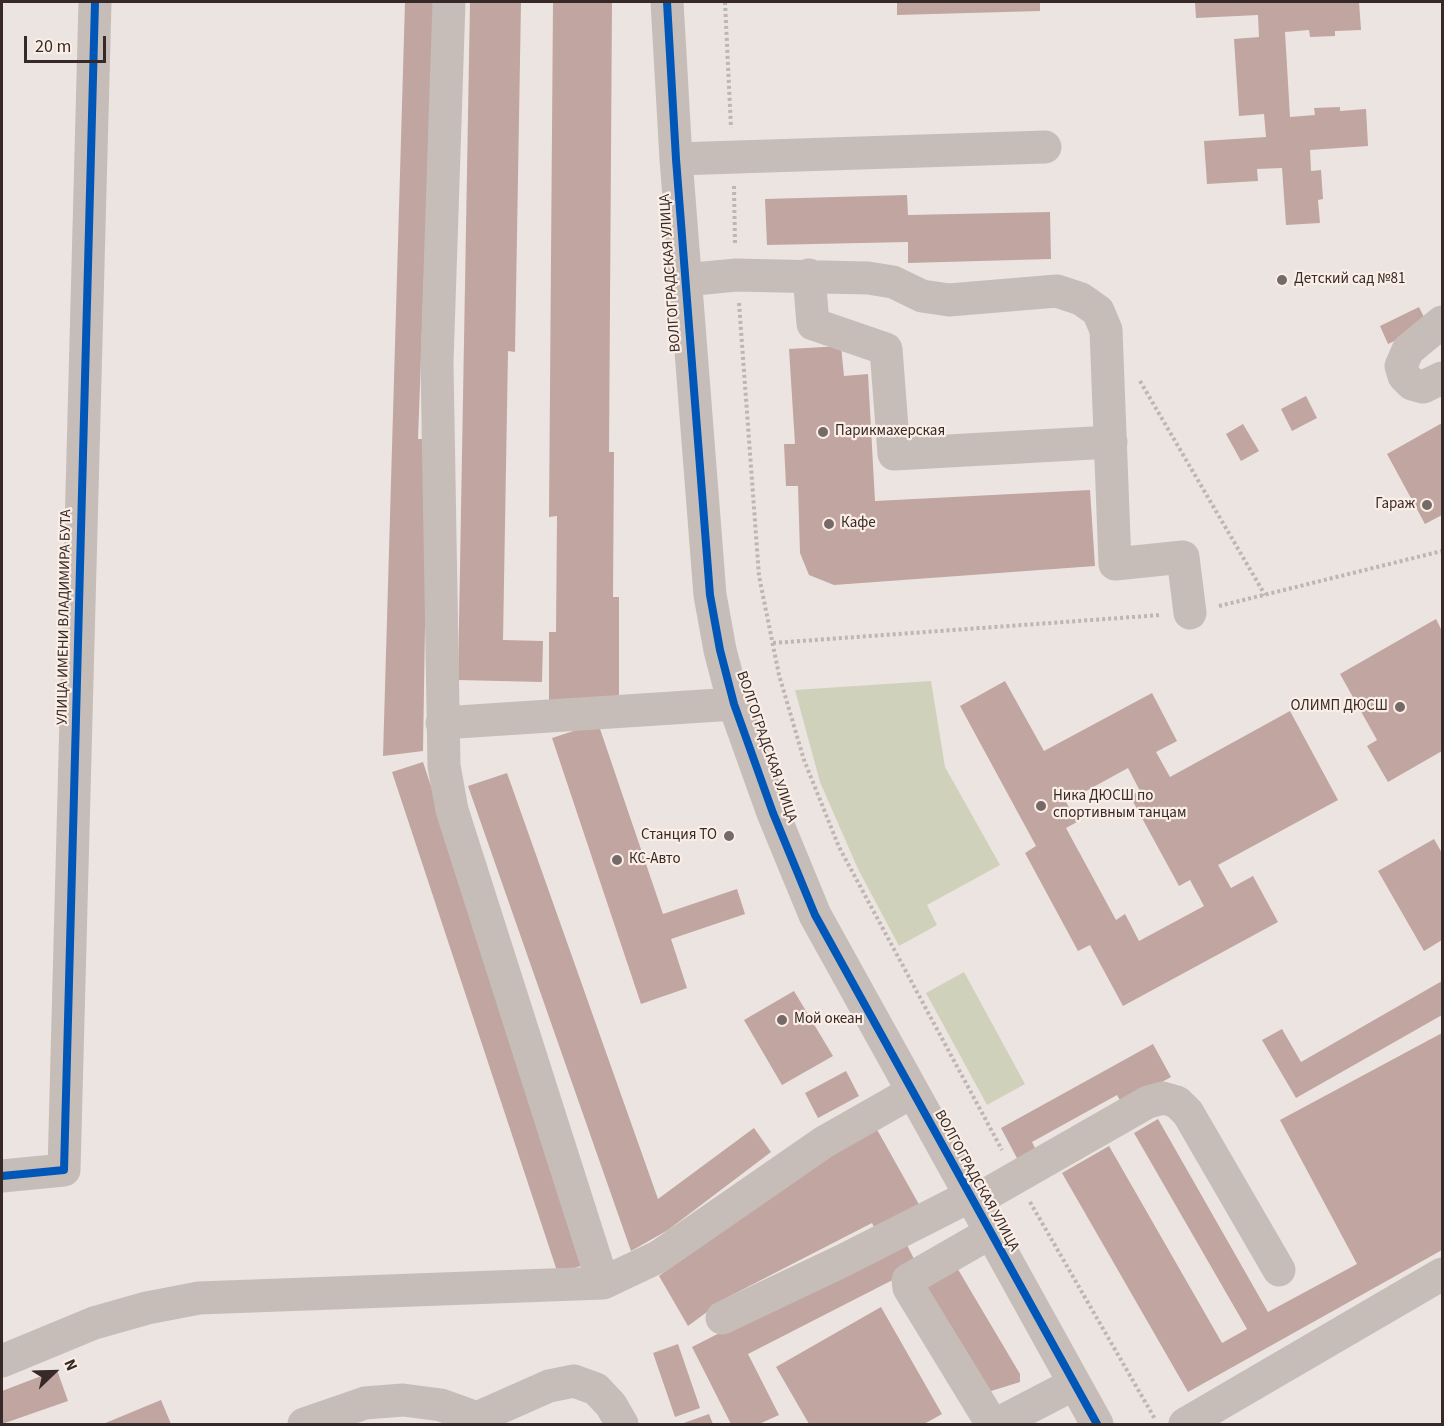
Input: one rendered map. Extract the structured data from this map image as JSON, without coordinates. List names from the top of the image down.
{
  "streets": {
    "street": ["ВОЛГОГРАДСКАЯ УЛИЦА", "УЛИЦА ИМЕНИ ВЛАДИМИРА БУТА"]
  },
  "places": [
    "Детский сад №81",
    "Парикмахерская",
    "Гараж",
    "Кафе",
    "ОЛИМП ДЮСШ",
    "Ника ДЮСШ по спортивным танцам",
    "Станция ТО",
    "КС-Авто",
    "Мой океан"
  ],
  "scale_bar": "20 m",
  "north": "top right"
}
